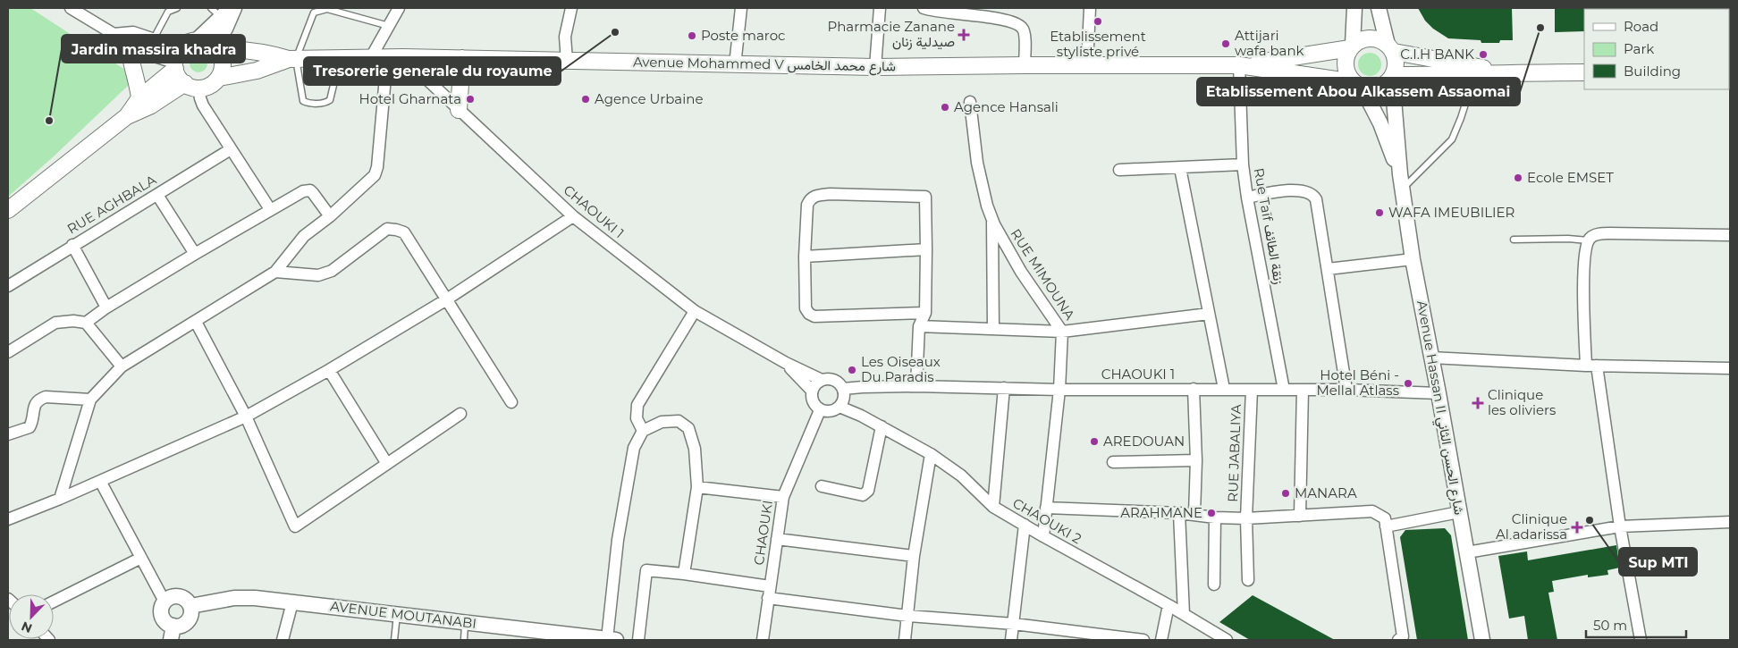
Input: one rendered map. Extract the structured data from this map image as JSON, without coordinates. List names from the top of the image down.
{
  "streets": {
    "main road": ["Avenue Mohammed V شارع محمد الخامس"],
    "street": [
      "RUE AGHBALA",
      "CHAOUKI 1",
      "Rue Taïf زنقة الطائف",
      "RUE MIMOUNA",
      "Avenue Hassan II شارع الحسن الثاني",
      "RUE JABALIYA",
      "CHAOUKI 2",
      "CHAOUKI",
      "AVENUE MOUTANABI"
    ]
  },
  "crossings": [
    ["Avenue Mohammed V شارع محمد الخامس", "CHAOUKI 1"],
    ["Avenue Mohammed V شارع محمد الخامس", "Rue Taïf زنقة الطائف"],
    ["CHAOUKI 1", "Rue Taïf زنقة الطائف"],
    ["CHAOUKI 1", "RUE MIMOUNA"],
    ["CHAOUKI 1", "Avenue Hassan II شارع الحسن الثاني"],
    ["CHAOUKI 1", "RUE JABALIYA"],
    ["CHAOUKI 1", "CHAOUKI 2"],
    ["CHAOUKI 1", "CHAOUKI"],
    ["RUE MIMOUNA", "RUE JABALIYA"],
    ["RUE MIMOUNA", "CHAOUKI 2"],
    ["CHAOUKI 2", "CHAOUKI"]
  ],
  "places": {
    "other": [
      "Etablissement styliste privé",
      "Etablissement Abou Alkassem Assaomai",
      "Tresorerie generale du royaume",
      "Poste maroc",
      "Attijari wafa bank",
      "C.I.H BANK",
      "Hotel Gharnata",
      "Agence Urbaine",
      "Agence Hansali",
      "Jardin massira khadra",
      "Ecole EMSET",
      "WAFA IMEUBILIER",
      "Les Oiseaux Du Paradis",
      "Hotel Béni - Mellal Atlass",
      "AREDOUAN",
      "MANARA",
      "ARAHMANE",
      "Sup MTI"
    ],
    "health": ["Pharmacie Zanane صيدلية زنان", "Clinique les oliviers", "Clinique Al adarissa"]
  },
  "legend": ["Road", "Park", "Building"],
  "scale_bar": "50 m",
  "north": "bottom left"
}
